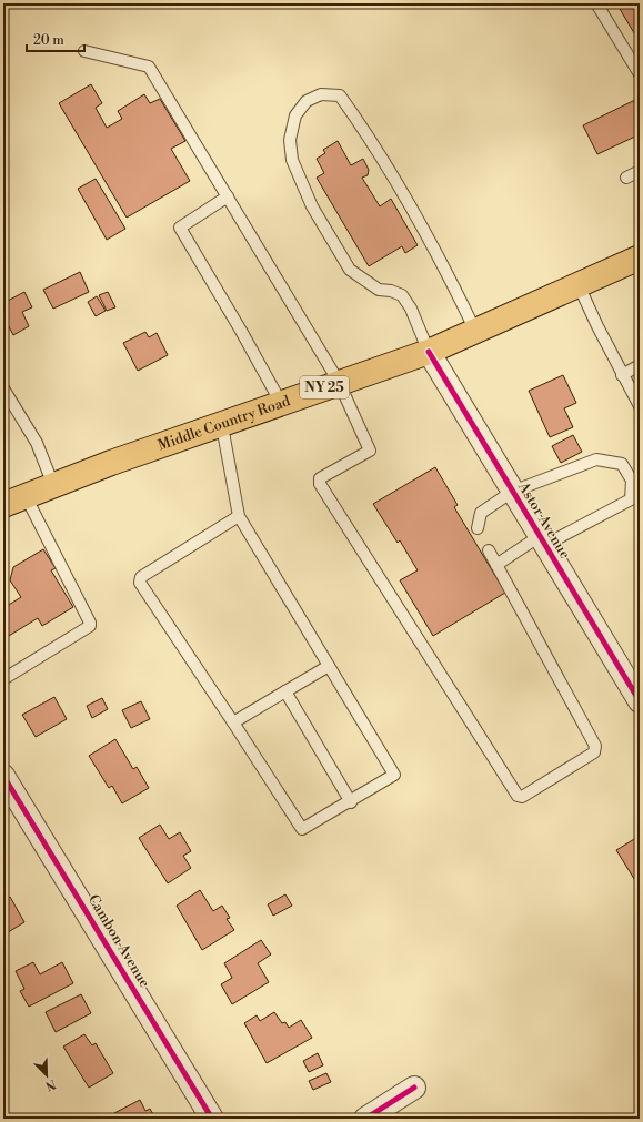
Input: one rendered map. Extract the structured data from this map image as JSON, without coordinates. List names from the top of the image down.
{
  "streets": {
    "main road": ["NY 25", "Middle Country Road"],
    "street": ["Astor Avenue", "Cambon Avenue"]
  },
  "crossings": [
    ["Middle Country Road", "Astor Avenue"]
  ],
  "scale_bar": "20 m",
  "north": "bottom right"
}
